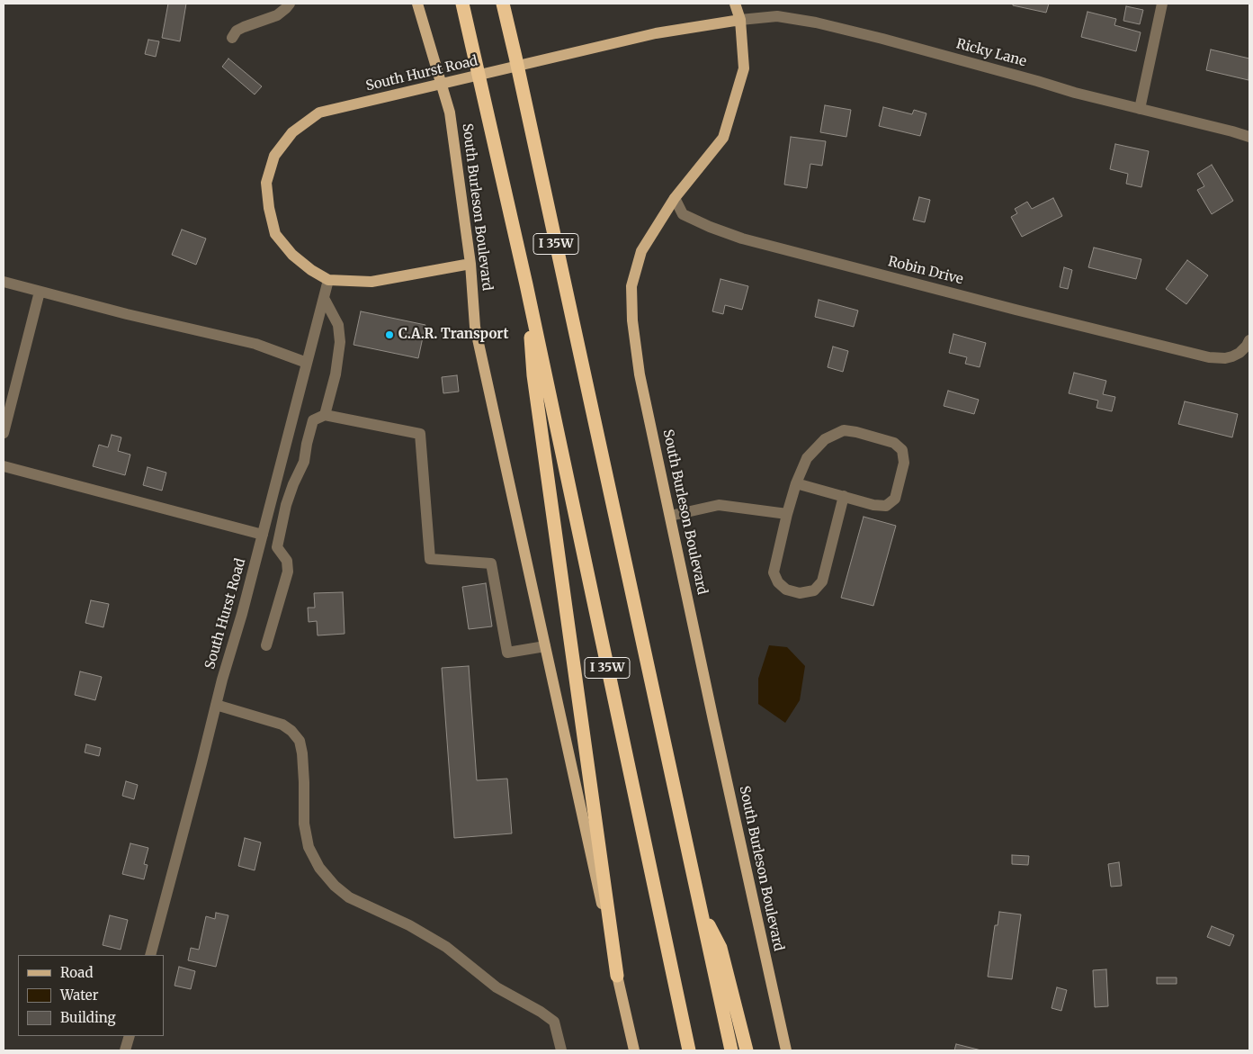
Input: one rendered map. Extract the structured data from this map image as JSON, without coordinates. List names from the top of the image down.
{
  "streets": {
    "highway": ["I 35W"],
    "main road": ["South Hurst Road", "South Burleson Boulevard"],
    "street": ["Ricky Lane", "Robin Drive"]
  },
  "crossings": [
    ["Ricky Lane", "South Hurst Road"],
    ["Ricky Lane", "South Burleson Boulevard"],
    ["South Hurst Road", "South Burleson Boulevard"],
    ["South Burleson Boulevard", "Robin Drive"]
  ],
  "places": ["C.A.R. Transport"],
  "legend": ["Road", "Water", "Building"]
}
